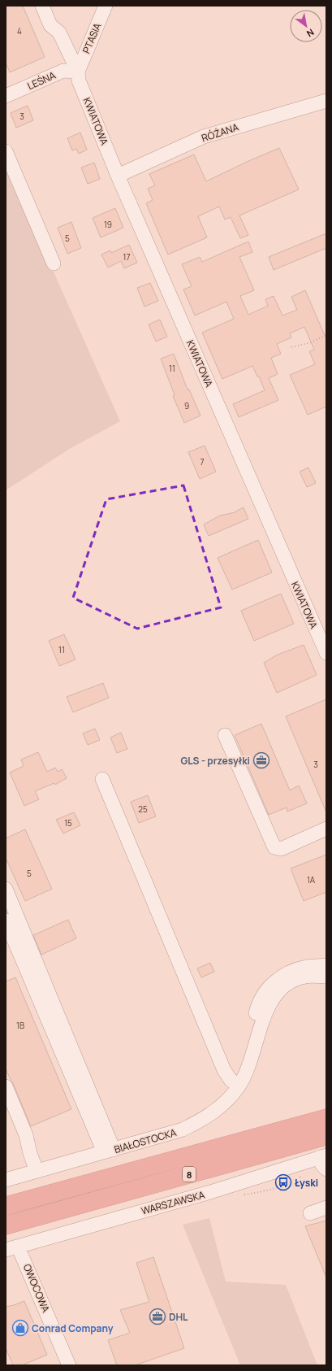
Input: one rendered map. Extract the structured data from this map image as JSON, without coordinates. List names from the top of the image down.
{
  "streets": {
    "highway": ["8"],
    "street": [
      "PTASIA",
      "LEŚNA",
      "KWIATOWA",
      "RÓŻANA",
      "BIAŁOSTOCKA",
      "WARSZAWSKA",
      "OWOCOWA"
    ]
  },
  "crossings": [
    ["PTASIA", "LEŚNA"],
    ["PTASIA", "KWIATOWA"],
    ["LEŚNA", "KWIATOWA"],
    ["KWIATOWA", "RÓŻANA"],
    ["WARSZAWSKA", "OWOCOWA"]
  ],
  "places": {
    "office": ["GLS - przesyłki", "DHL"],
    "bus stop": ["Łyski"],
    "shop": ["Conrad Company"]
  },
  "house_numbers": [
    "4",
    "3",
    "19",
    "5",
    "17",
    "11",
    "9",
    "7",
    "11",
    "3",
    "25",
    "15",
    "5",
    "1A",
    "1B"
  ],
  "north": "bottom right"
}
